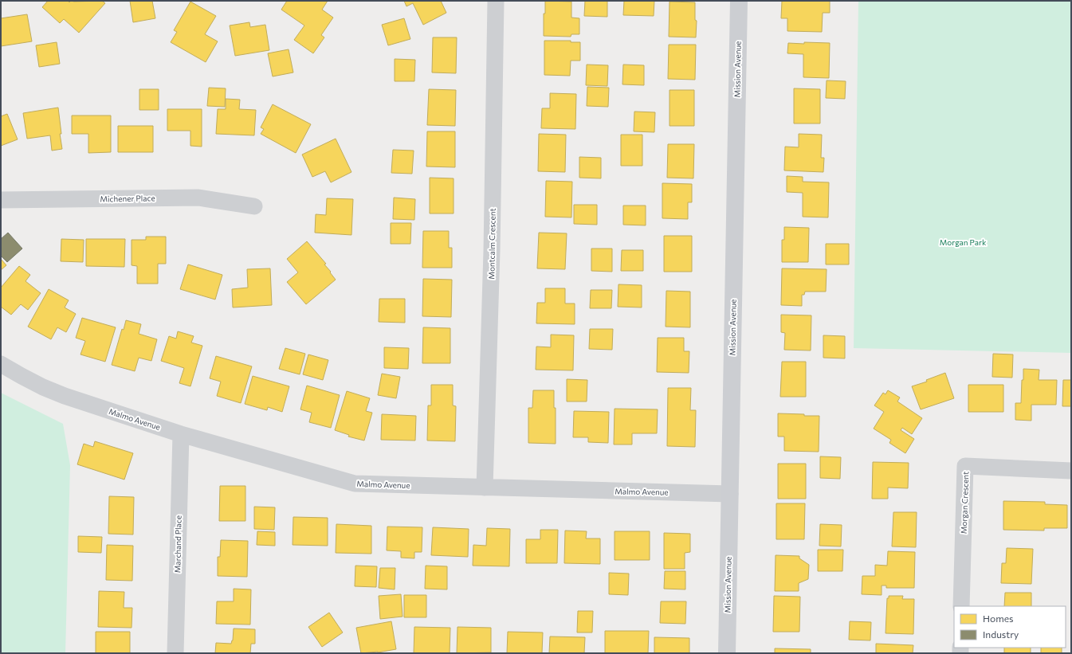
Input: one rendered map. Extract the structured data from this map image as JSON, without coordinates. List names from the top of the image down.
{
  "streets": {
    "street": [
      "Mission Avenue",
      "Michener Place",
      "Montcalm Crescent",
      "Malmo Avenue",
      "Morgan Crescent",
      "Marchand Place"
    ]
  },
  "crossings": [
    ["Mission Avenue", "Malmo Avenue"],
    ["Montcalm Crescent", "Malmo Avenue"],
    ["Malmo Avenue", "Marchand Place"]
  ],
  "parks": ["Morgan Park"],
  "legend": ["Homes", "Industry"]
}
